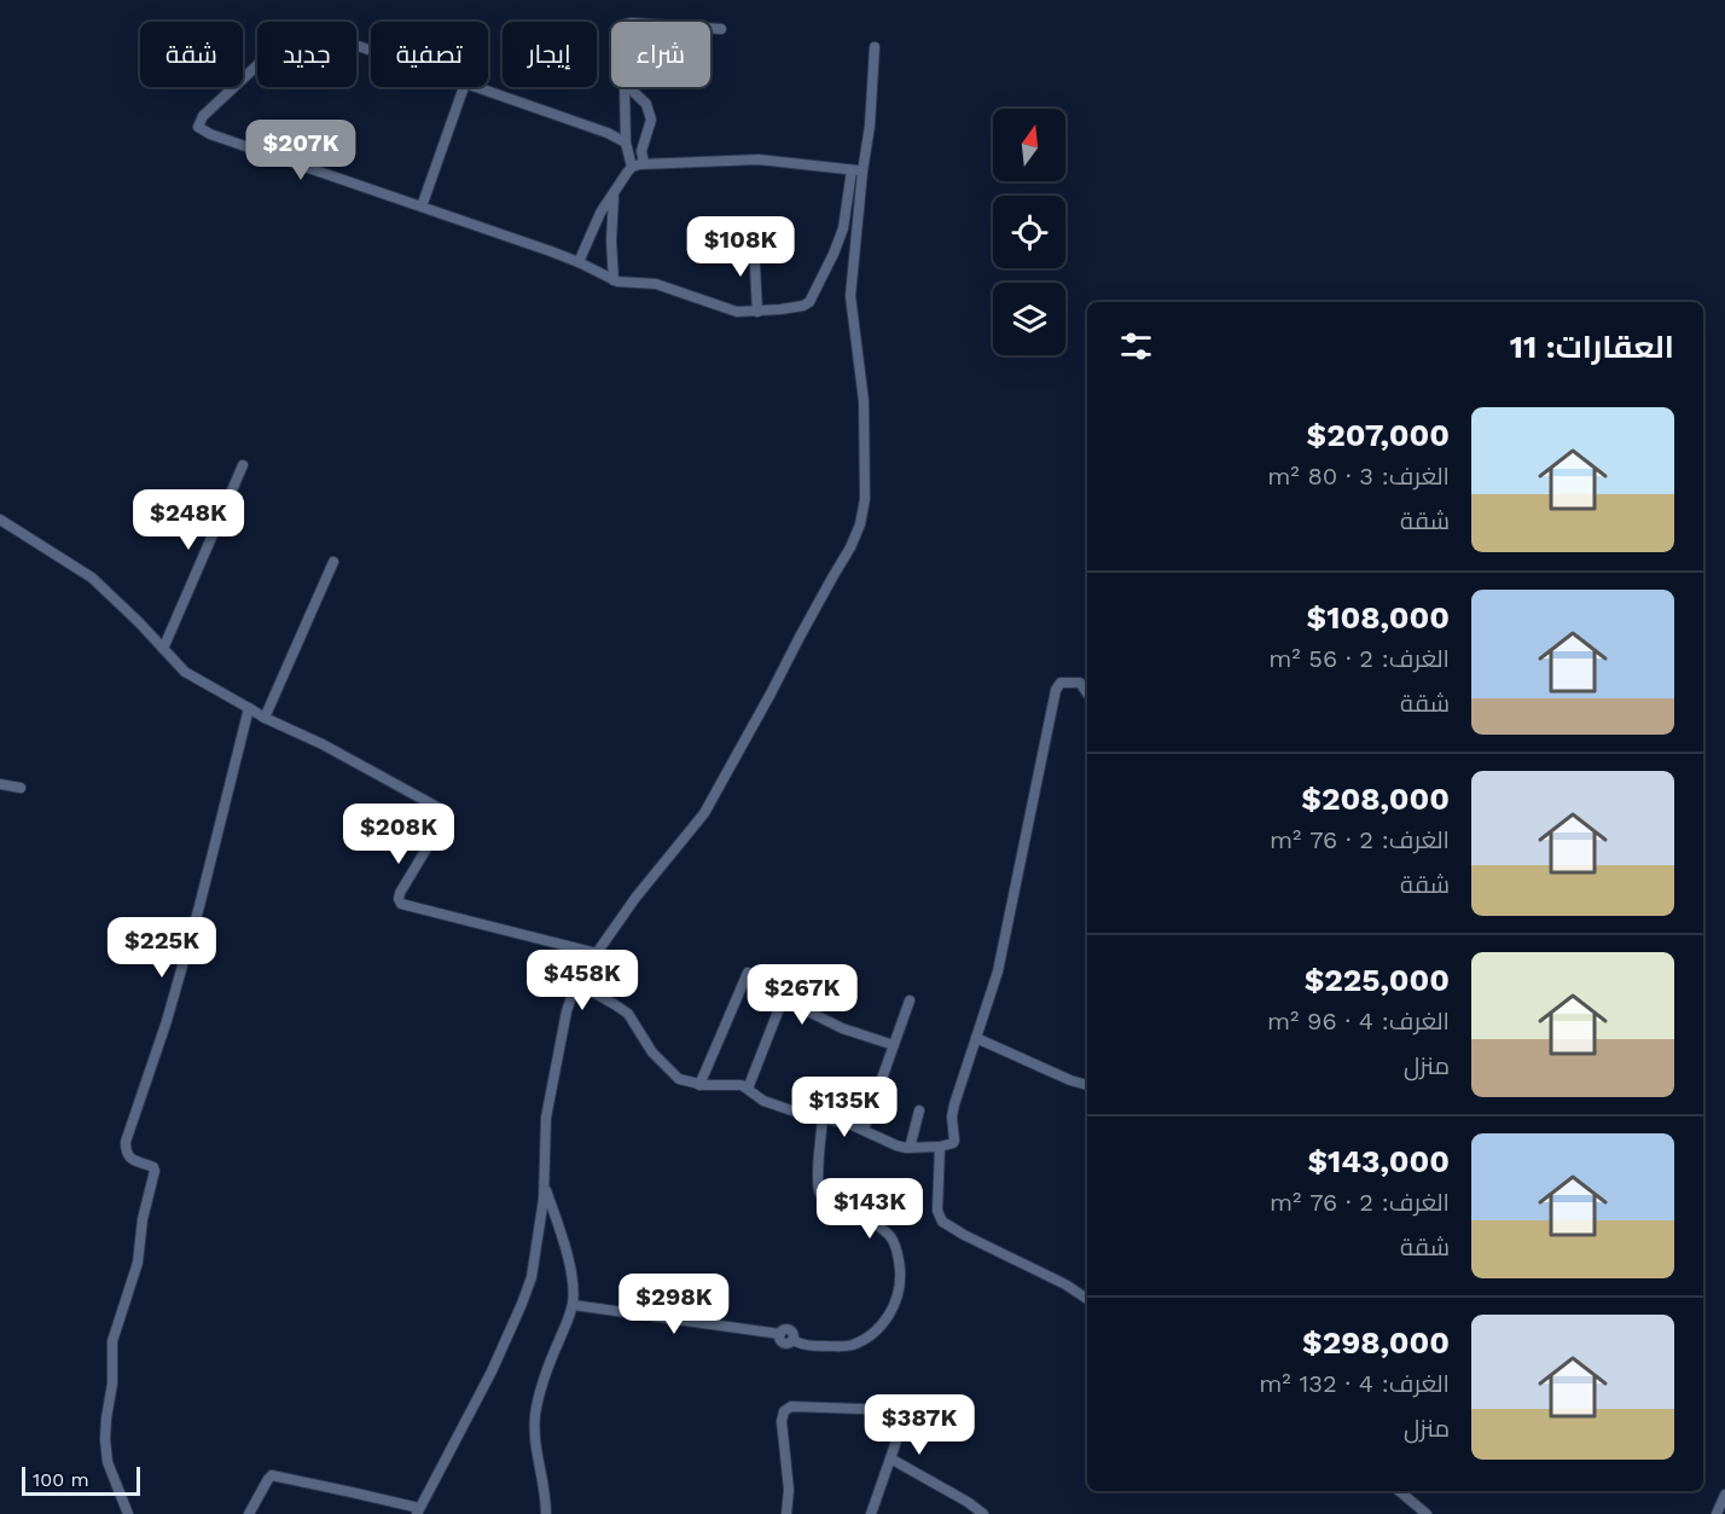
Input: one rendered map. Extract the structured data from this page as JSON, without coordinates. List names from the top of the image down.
{
  "scale_bar": "100 m",
  "north": "top",
  "page": {
    "chip": [
      "شراء",
      "إيجار",
      "تصفية",
      "جديد",
      "شقة"
    ],
    "price": [
      "$207K",
      "$108K",
      "$248K",
      "$208K",
      "$225K",
      "$458K",
      "$267K",
      "$135K",
      "$143K",
      "$298K",
      "$387K"
    ],
    "heading": "العقارات: 11",
    "list": [
      {
        "name": "$207,000",
        "note": "الغرف: 3 · 80 m² · شقة"
      },
      {
        "name": "$108,000",
        "note": "الغرف: 2 · 56 m² · شقة"
      },
      {
        "name": "$208,000",
        "note": "الغرف: 2 · 76 m² · شقة"
      },
      {
        "name": "$225,000",
        "note": "الغرف: 4 · 96 m² · منزل"
      },
      {
        "name": "$143,000",
        "note": "الغرف: 2 · 76 m² · شقة"
      },
      {
        "name": "$298,000",
        "note": "الغرف: 4 · 132 m² · منزل"
      }
    ],
    "scale": "100 m"
  }
}
